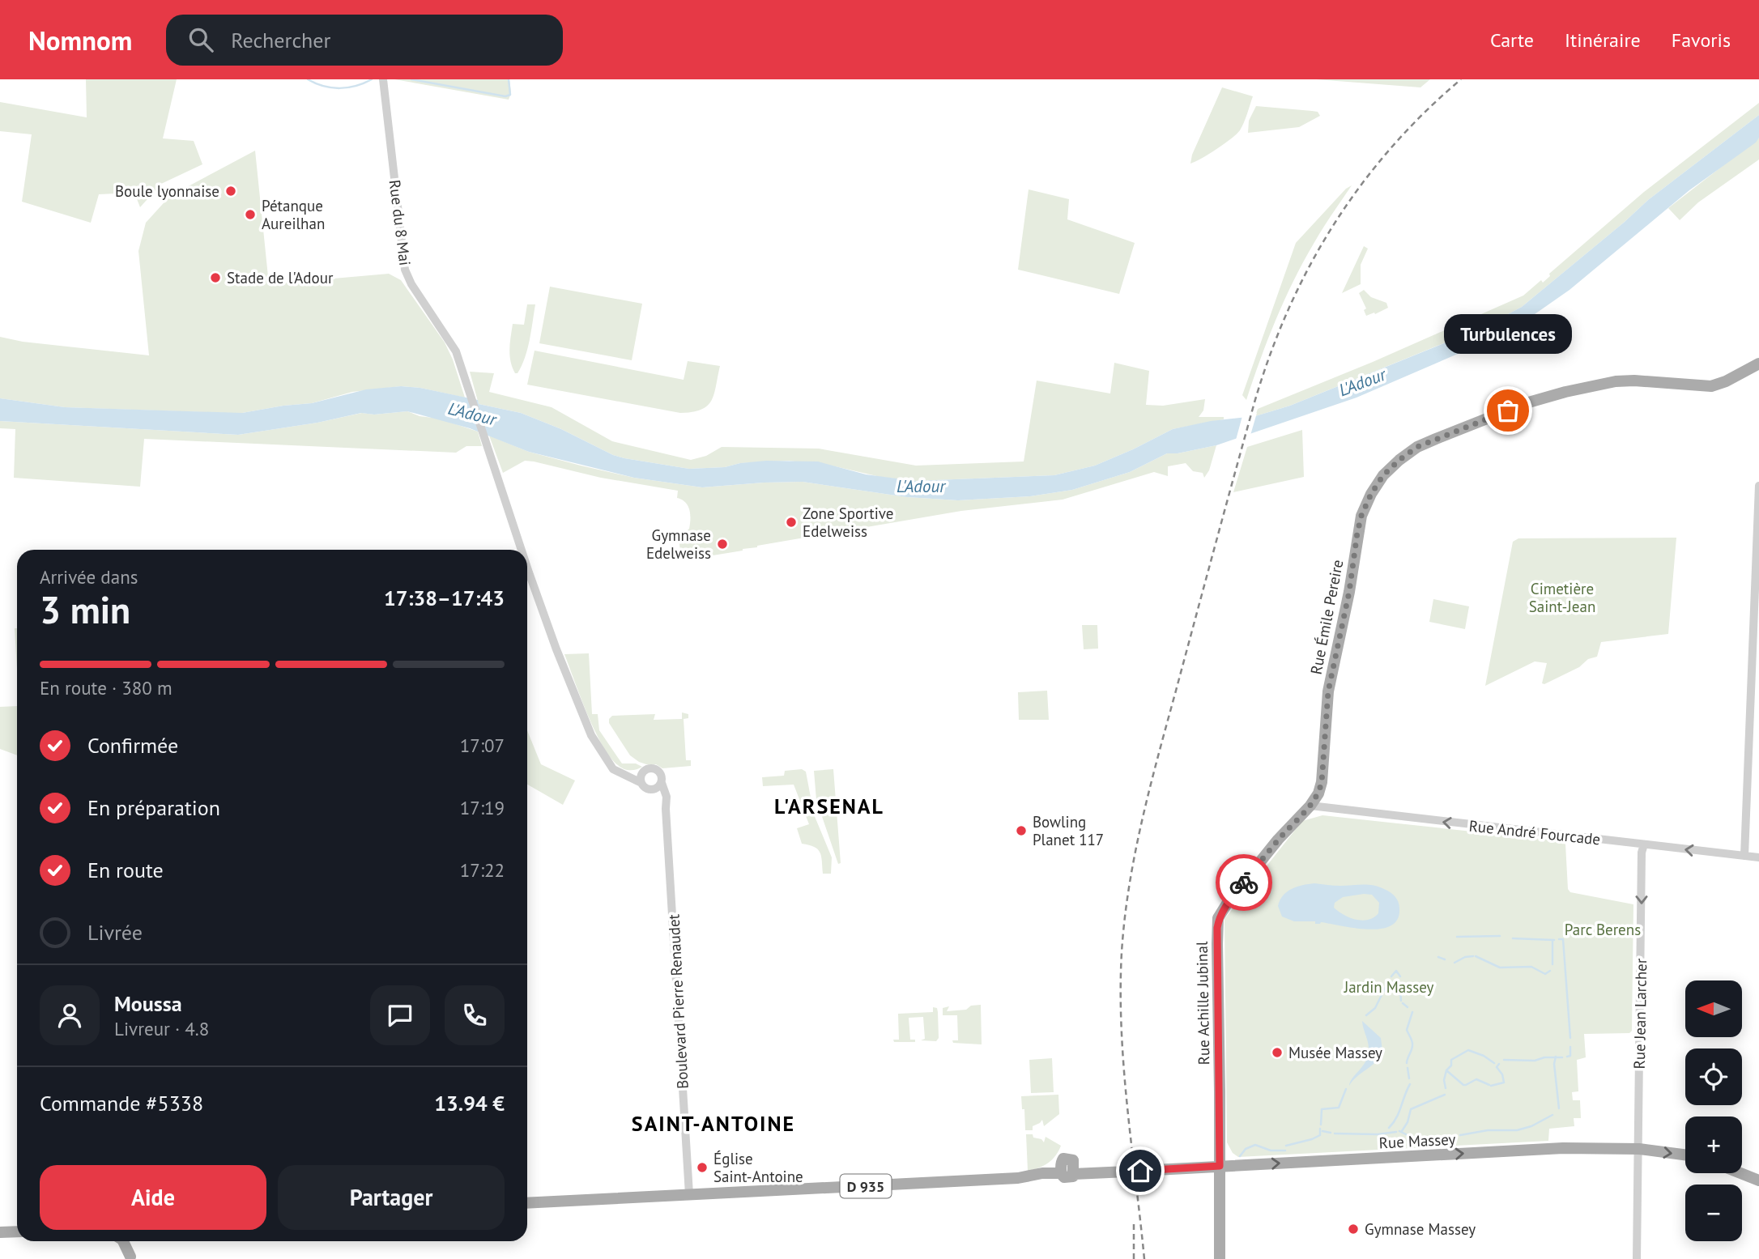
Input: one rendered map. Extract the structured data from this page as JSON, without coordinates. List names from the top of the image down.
{
  "streets": {
    "main road": [
      "Rue Émile Pereire",
      "Rue Achille Jubinal",
      "Rue Massey",
      "D 935"
    ],
    "street": [
      "Rue du 8 Mai",
      "Rue André Fourcade",
      "Boulevard Pierre Renaudet",
      "Rue Jean Larcher"
    ]
  },
  "crossings": [
    ["Rue Émile Pereire", "Rue André Fourcade"],
    ["Rue Émile Pereire", "Rue Achille Jubinal"],
    ["Rue André Fourcade", "Rue Achille Jubinal"],
    ["Rue André Fourcade", "Rue Jean Larcher"],
    ["Boulevard Pierre Renaudet", "D 935"],
    ["Rue Achille Jubinal", "Rue Massey"],
    ["Rue Jean Larcher", "Rue Massey"]
  ],
  "one_way": ["Rue André Fourcade", "Rue Jean Larcher", "Rue Massey"],
  "districts": ["L'ARSENAL", "SAINT-ANTOINE"],
  "water": ["L'Adour"],
  "parks": ["Cimetière Saint-Jean", "Parc Berens", "Jardin Massey"],
  "places": [
    "Boule lyonnaise",
    "Pétanque Aureilhan",
    "Stade de l'Adour",
    "Turbulences",
    "Zone Sportive Edelweiss",
    "Gymnase Edelweiss",
    "Bowling Planet 117",
    "Musée Massey",
    "Église Saint-Antoine",
    "Gymnase Massey"
  ],
  "north": "left",
  "page": {
    "header": "Nomnom",
    "search": "Rechercher",
    "nav": ["Carte", "Itinéraire", "Favoris"],
    "bubble": "Turbulences",
    "heading": ["3 min", "Arrivée dans", "17:38–17:43"],
    "panel": [
      "Moussa",
      "Livreur · 4.8",
      "Commande #5338",
      "13.94 €"
    ],
    "bar": "En route · 380 m",
    "list": [
      ["Confirmée", "17:07"],
      ["En préparation", "17:19"],
      ["En route", "17:22"],
      "Livrée"
    ],
    "map_buttons": ["+", "−"],
    "buttons": ["Aide", "Partager"]
  }
}
